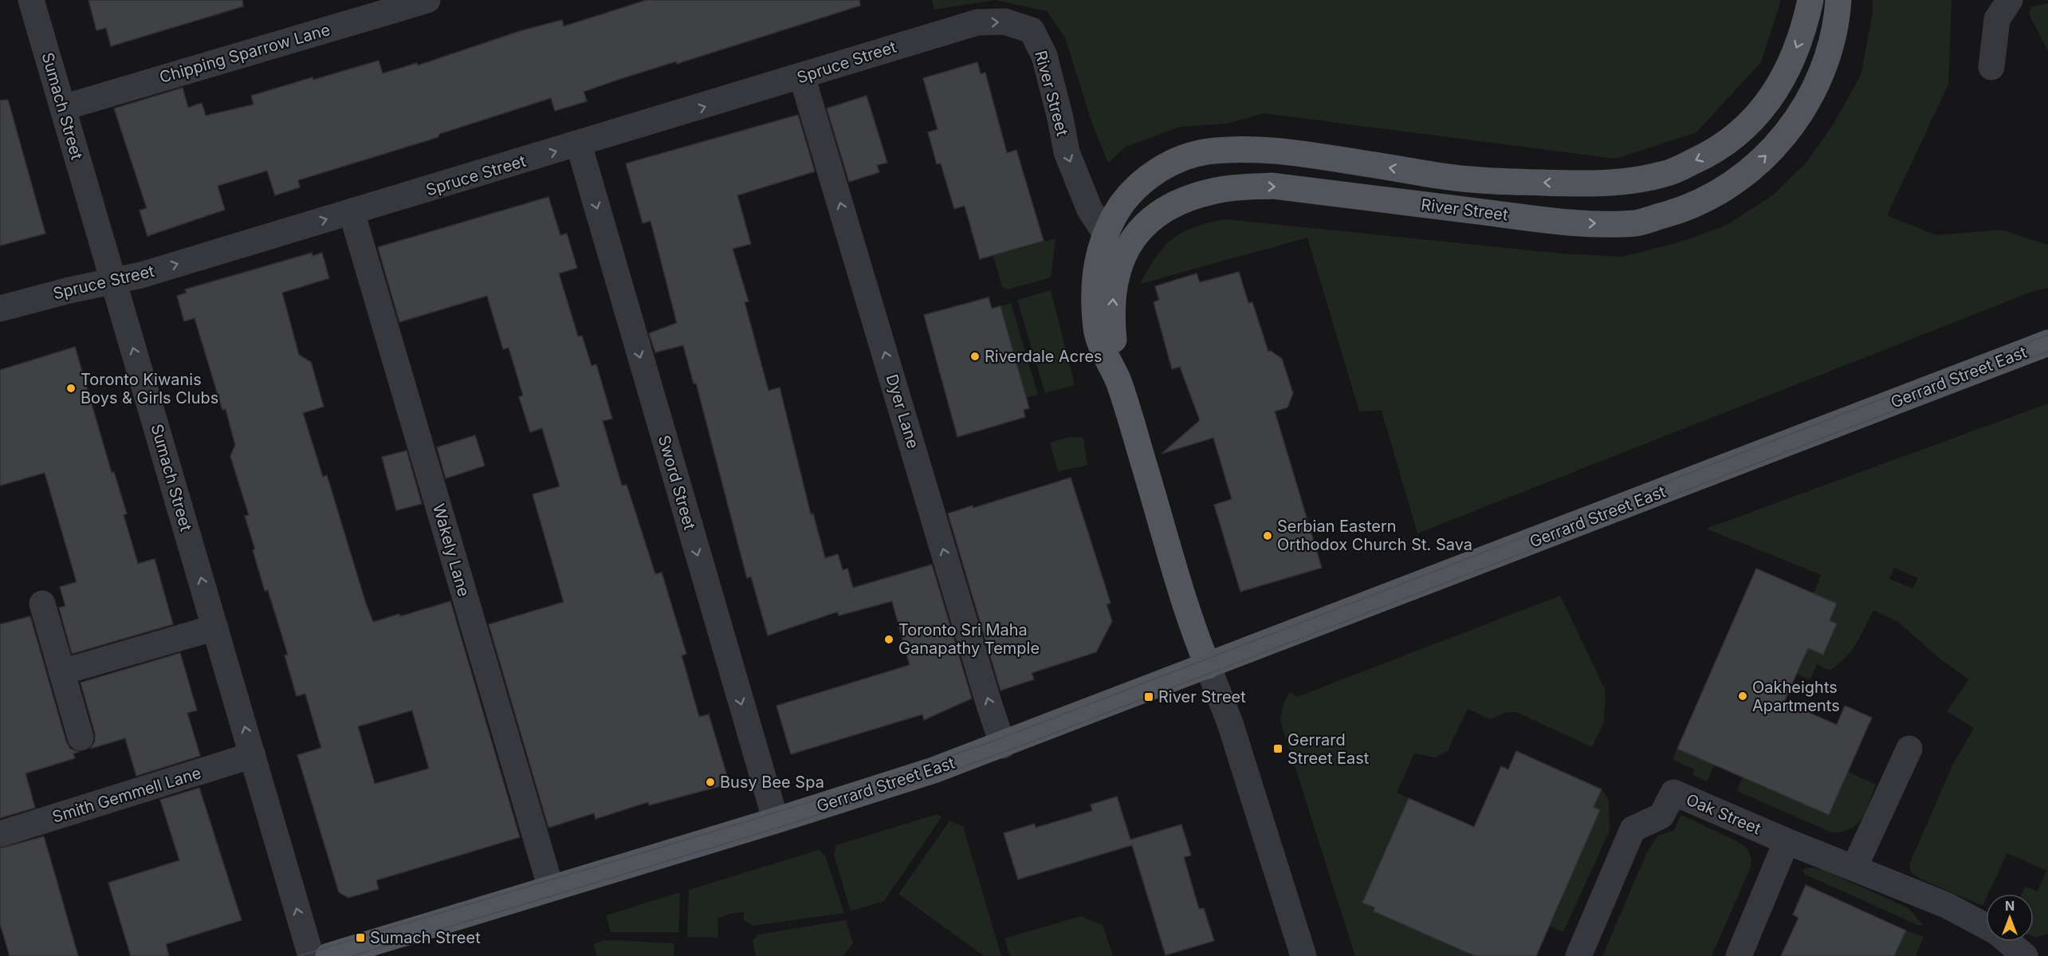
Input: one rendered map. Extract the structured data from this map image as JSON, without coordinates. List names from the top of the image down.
{
  "streets": {
    "main road": ["River Street", "Gerrard Street East"],
    "street": [
      "Chipping Sparrow Lane",
      "Spruce Street",
      "Sumach Street",
      "Dyer Lane",
      "Sword Street",
      "Wakely Lane",
      "Smith Gemmell Lane",
      "Oak Street"
    ]
  },
  "crossings": [
    ["Chipping Sparrow Lane", "Sumach Street"],
    ["Spruce Street", "River Street"],
    ["Spruce Street", "Sumach Street"],
    ["Spruce Street", "Dyer Lane"],
    ["Spruce Street", "Sword Street"],
    ["Spruce Street", "Wakely Lane"],
    ["River Street", "Gerrard Street East"],
    ["Sumach Street", "Smith Gemmell Lane"],
    ["Gerrard Street East", "Dyer Lane"],
    ["Gerrard Street East", "Sword Street"],
    ["Gerrard Street East", "Wakely Lane"]
  ],
  "one_way": [
    "Spruce Street",
    "Sumach Street",
    "Dyer Lane",
    "Sword Street"
  ],
  "places": {
    "other": [
      "Riverdale Acres",
      "Toronto Kiwanis Boys & Girls Clubs",
      "Serbian Eastern Orthodox Church St. Sava",
      "Toronto Sri Maha Ganapathy Temple",
      "Oakheights Apartments",
      "Busy Bee Spa"
    ],
    "transit": ["River Street", "Gerrard Street East", "Sumach Street"]
  },
  "north": "top"
}
